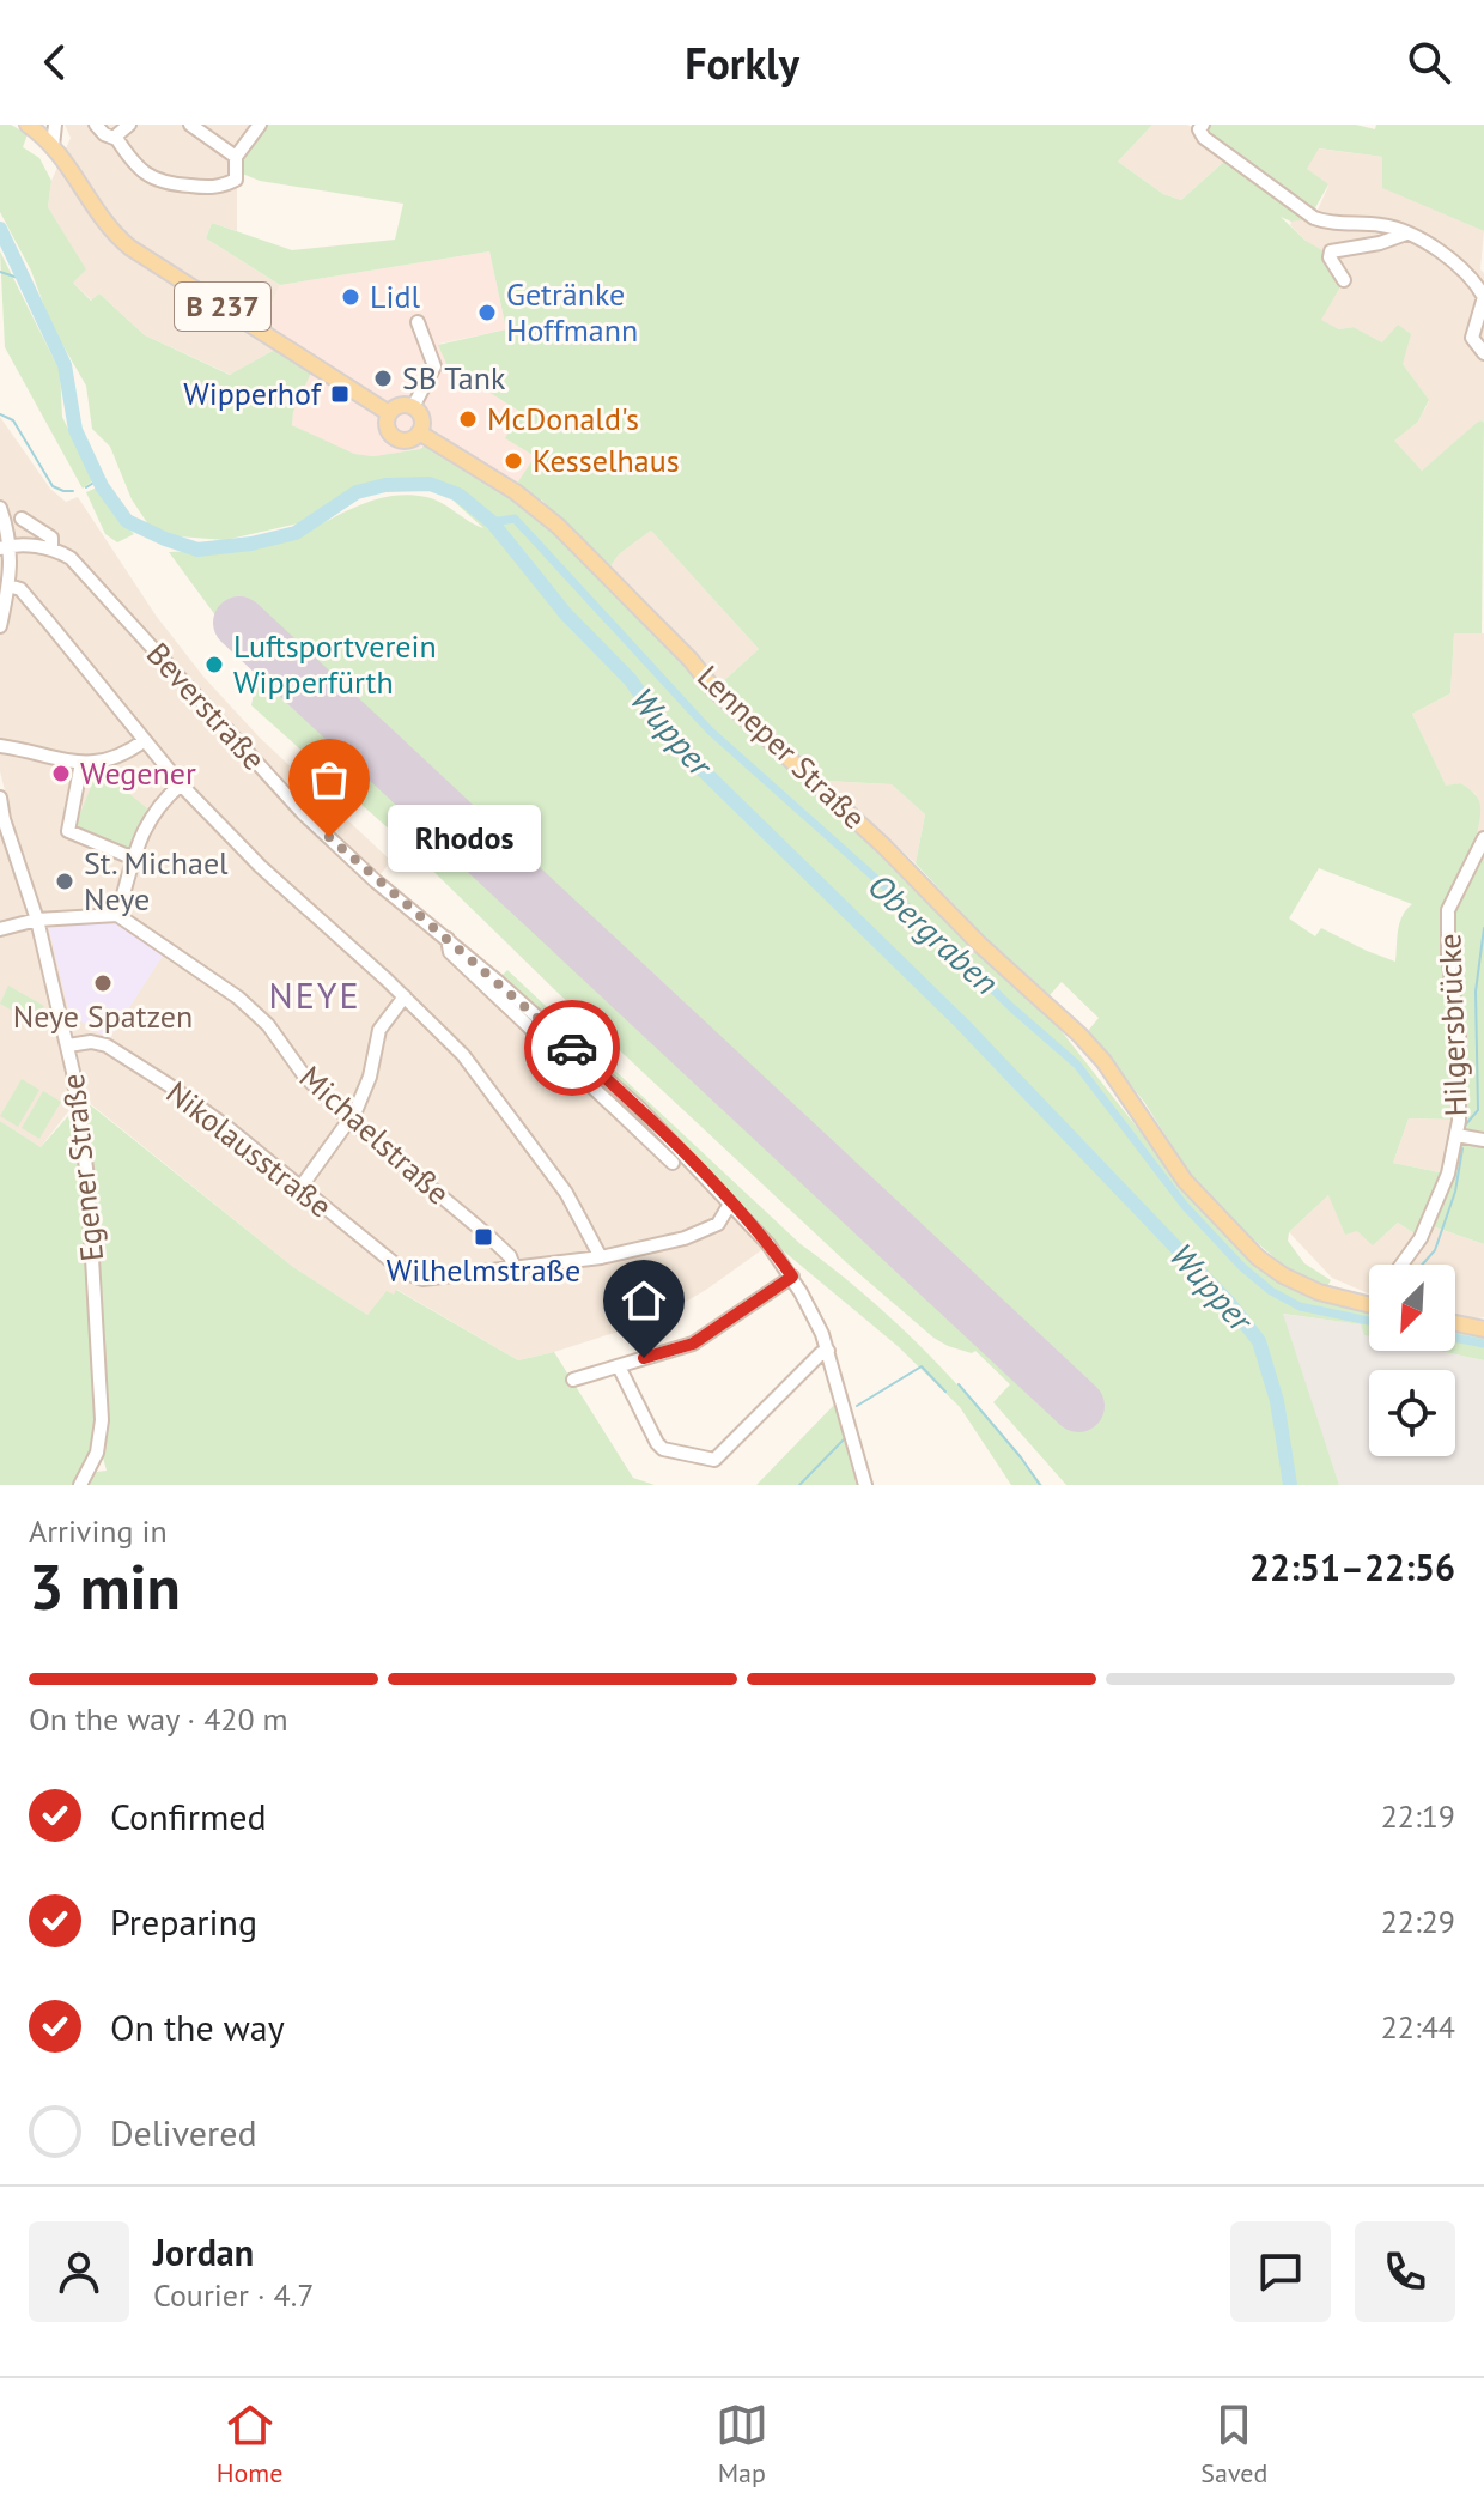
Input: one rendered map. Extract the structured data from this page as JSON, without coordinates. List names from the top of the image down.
{
  "streets": {
    "main road": ["B 237", "Lenneper Straße", "Hilgersbrücke"],
    "street": [
      "Beverstraße",
      "Michaelstraße",
      "Nikolausstraße",
      "Egener Straße"
    ]
  },
  "crossings": [
    ["B 237", "Lenneper Straße"],
    ["Lenneper Straße", "Hilgersbrücke"],
    ["Michaelstraße", "Nikolausstraße"],
    ["Nikolausstraße", "Egener Straße"]
  ],
  "districts": ["NEYE"],
  "water": ["Wupper", "Obergraben"],
  "places": {
    "other": [
      "Lidl",
      "Getränke Hoffmann",
      "SB Tank",
      "McDonald's",
      "Kesselhaus",
      "Luftsportverein Wipperfürth",
      "Wegener",
      "Rhodos",
      "St. Michael Neye",
      "Neye Spatzen"
    ],
    "transit": ["Wipperhof", "Wilhelmstraße"]
  },
  "north": "bottom left",
  "page": {
    "header": "Forkly",
    "bubble": "Rhodos",
    "heading": ["3 min", "Arriving in", "22:51–22:56"],
    "panel": ["Jordan", "Courier · 4.7"],
    "bar": "On the way · 420 m",
    "list": [
      ["Confirmed", "22:19"],
      ["Preparing", "22:29"],
      ["On the way", "22:44"],
      "Delivered"
    ],
    "tabs": ["Home", "Map", "Saved"]
  }
}
